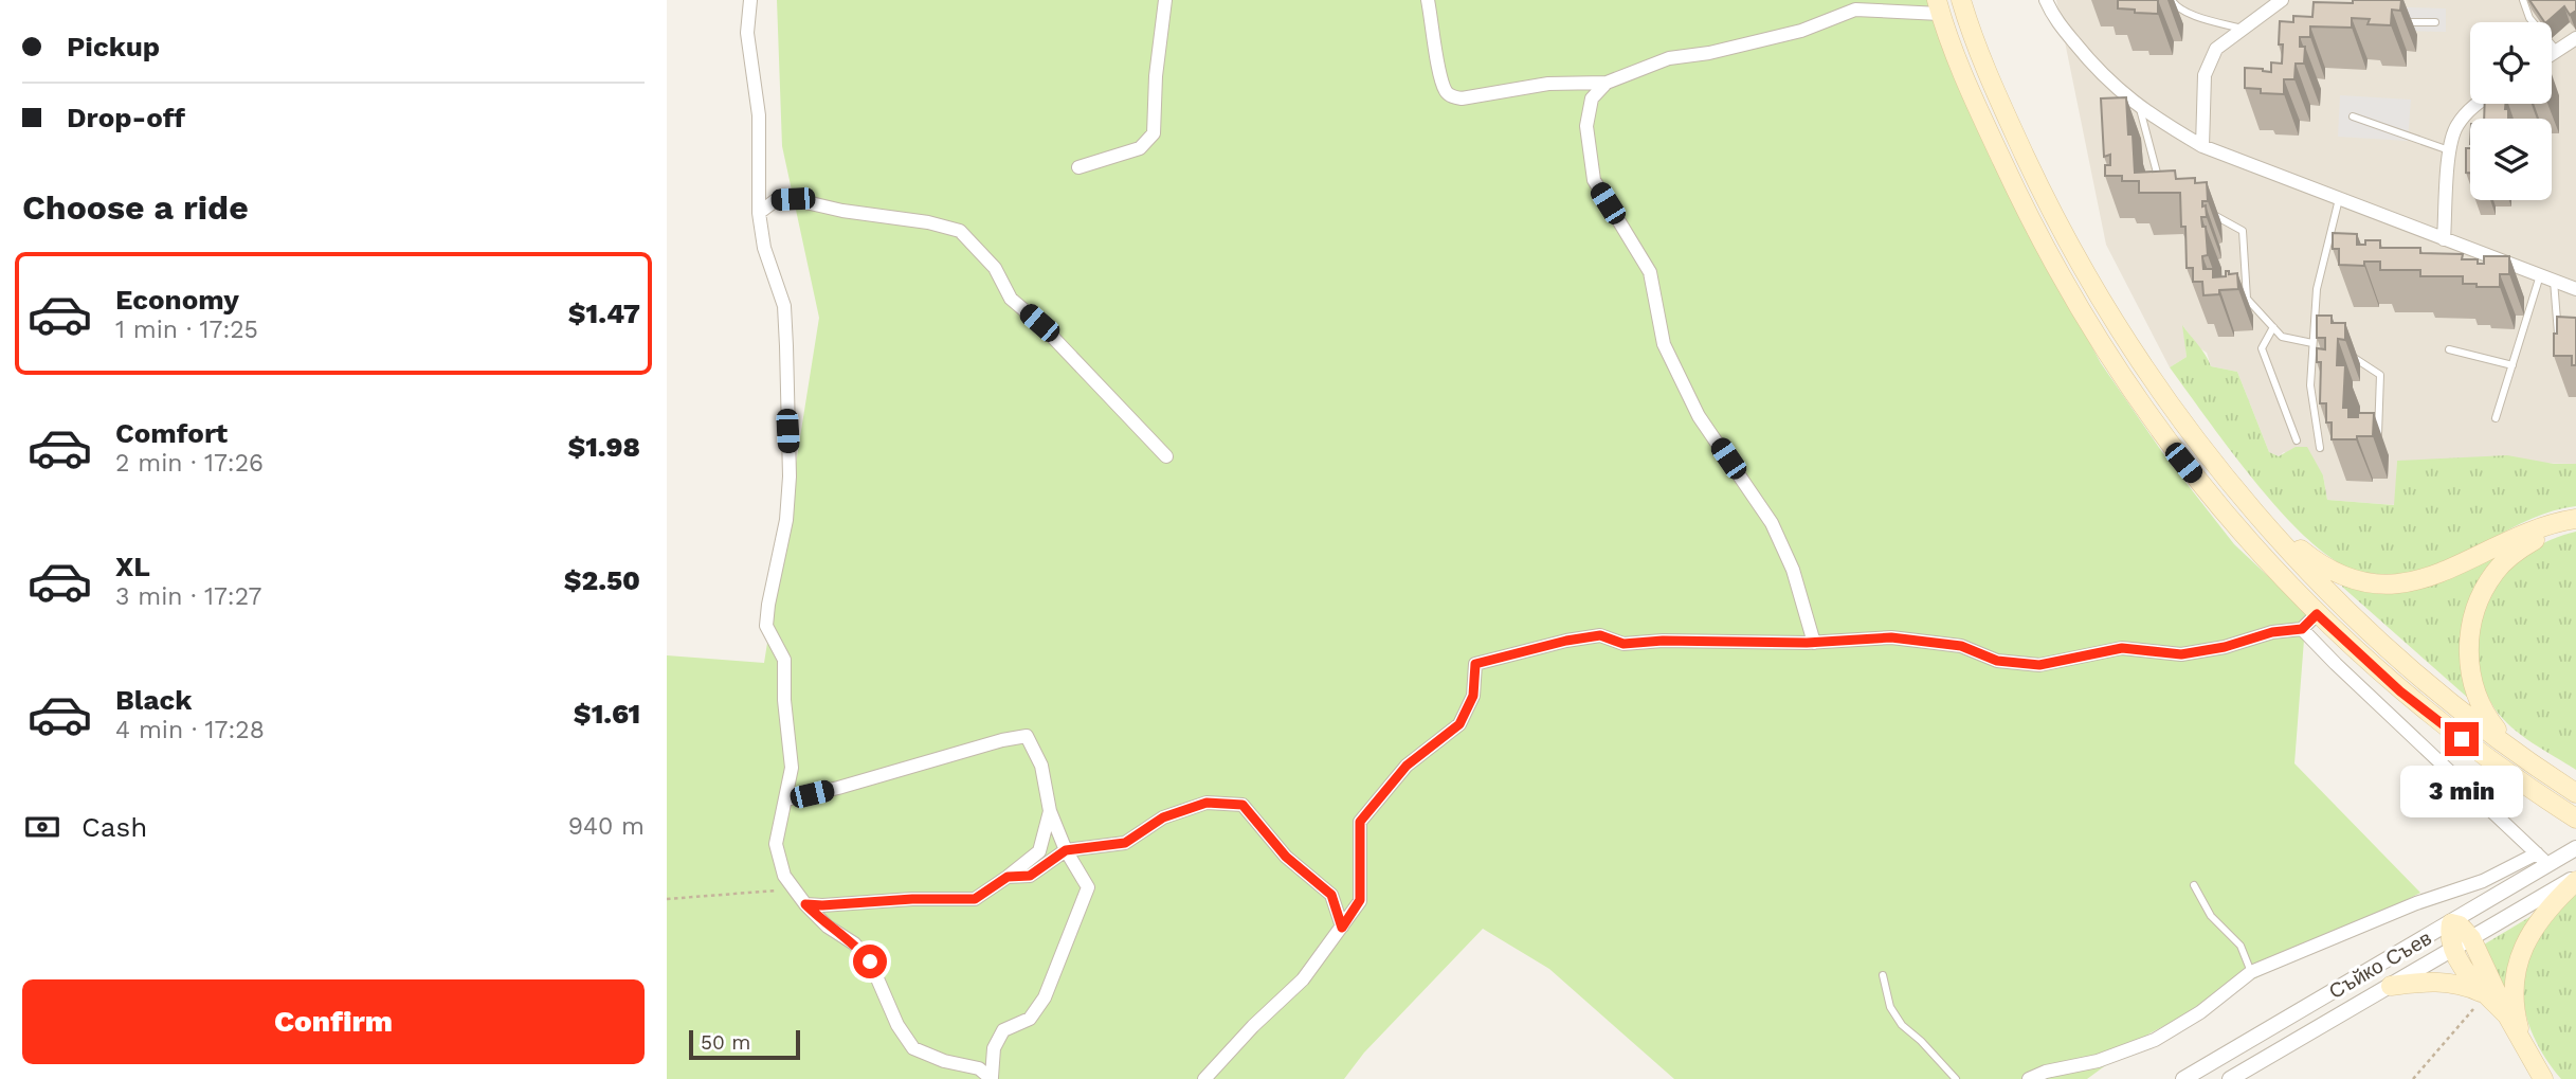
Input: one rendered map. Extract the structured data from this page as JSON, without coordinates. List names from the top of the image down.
{
  "streets": {
    "street": ["Съйко Съев"]
  },
  "scale_bar": "50 m",
  "page": {
    "banner": ["Pickup", "Drop-off"],
    "heading": "Choose a ride",
    "list": [
      {
        "name": "Economy",
        "note": "1 min · 17:25",
        "value": "$1.47"
      },
      {
        "name": "Comfort",
        "note": "2 min · 17:26",
        "value": "$1.98"
      },
      {
        "name": "XL",
        "note": "3 min · 17:27",
        "value": "$2.50"
      },
      {
        "name": "Black",
        "note": "4 min · 17:28",
        "value": "$1.61"
      }
    ],
    "bubble": "3 min",
    "pay": ["Cash", "940 m"],
    "buttons": "Confirm",
    "scale": "50 m"
  }
}
